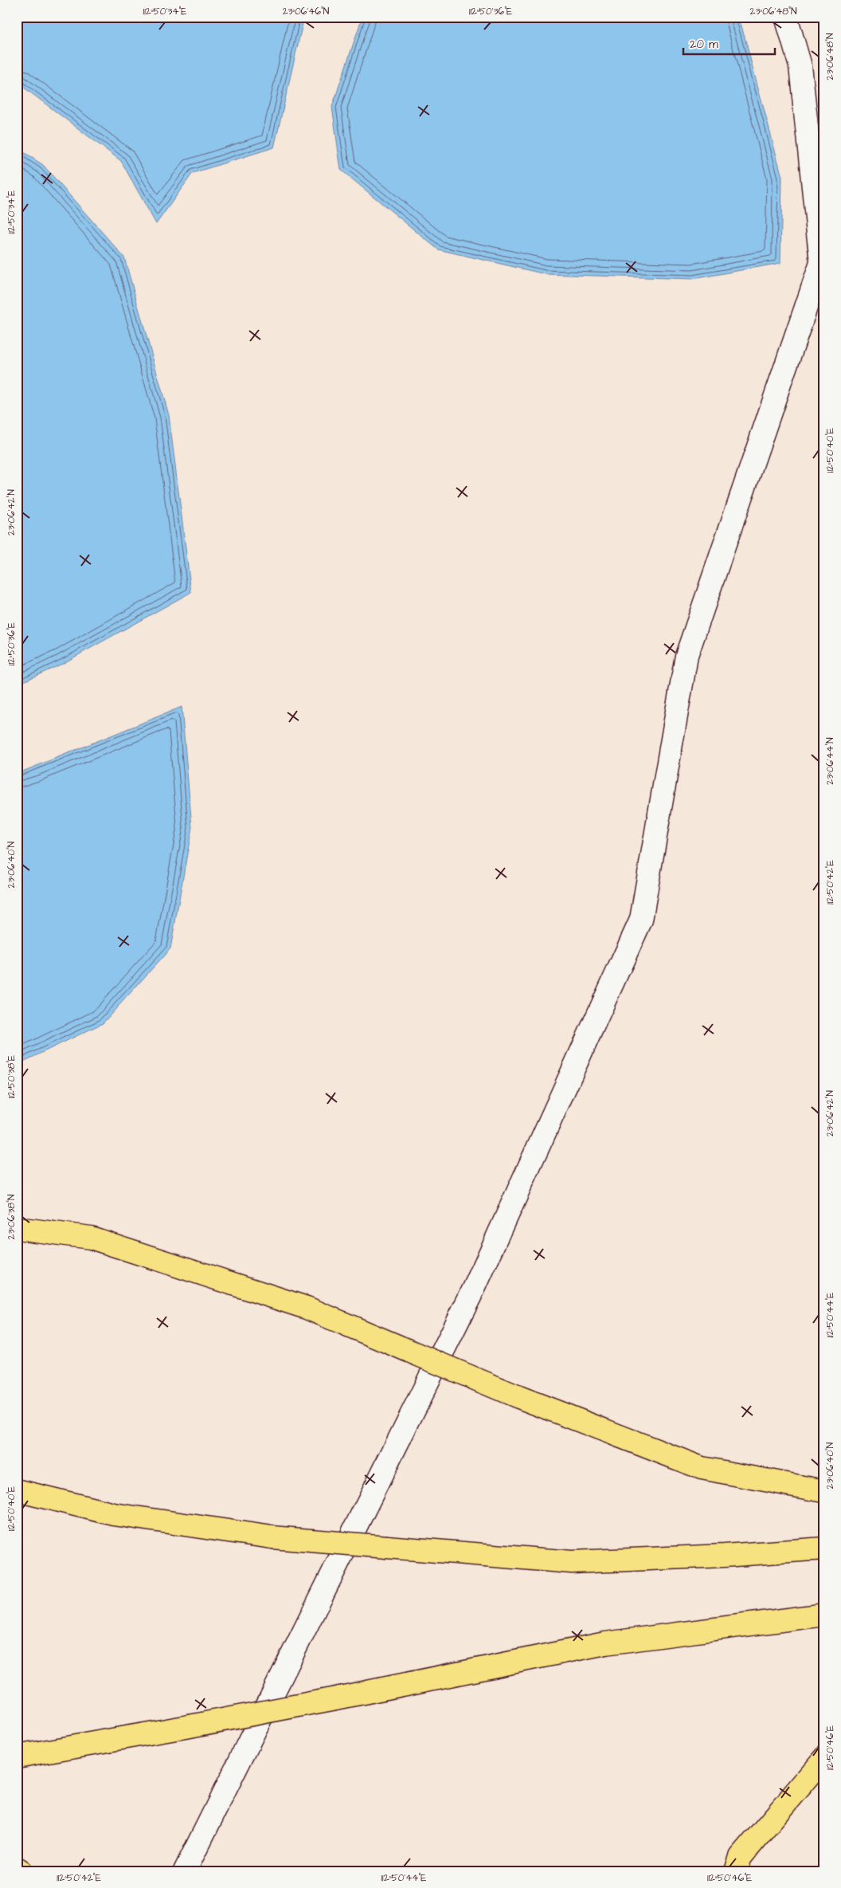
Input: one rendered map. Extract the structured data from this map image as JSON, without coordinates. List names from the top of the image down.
{
  "scale_bar": "20 m",
  "coordinates": [
    "112°50'34\"E",
    "23°06'46\"N",
    "112°50'36\"E",
    "23°06'48\"N",
    "112°50'40\"E",
    "23°06'42\"N",
    "23°06'44\"N",
    "23°06'40\"N",
    "112°50'42\"E",
    "112°50'38\"E",
    "23°06'38\"N",
    "112°50'44\"E",
    "112°50'46\"E"
  ]
}
